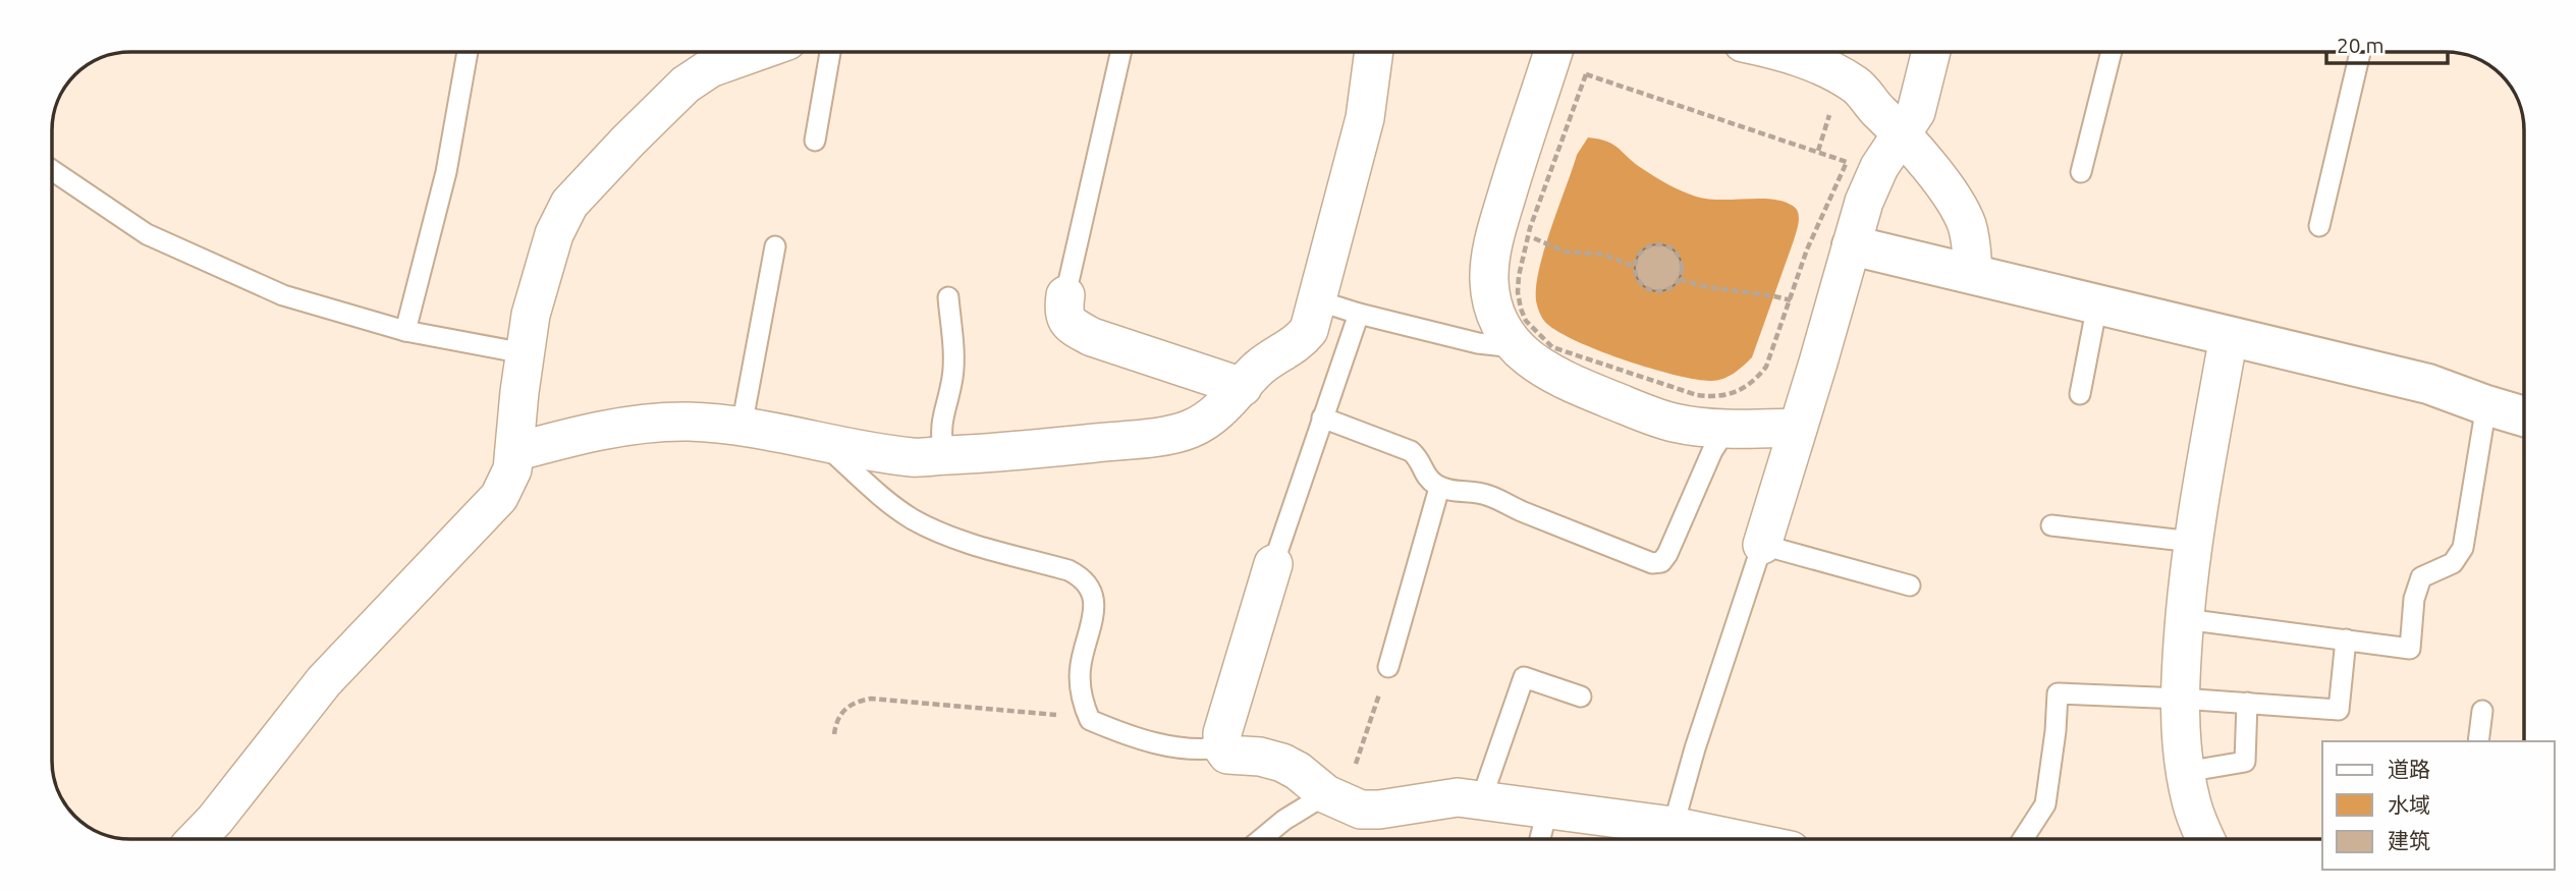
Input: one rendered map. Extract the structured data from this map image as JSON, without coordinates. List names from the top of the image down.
{
  "legend": ["道路", "水域", "建筑"],
  "scale_bar": "20 m"
}
